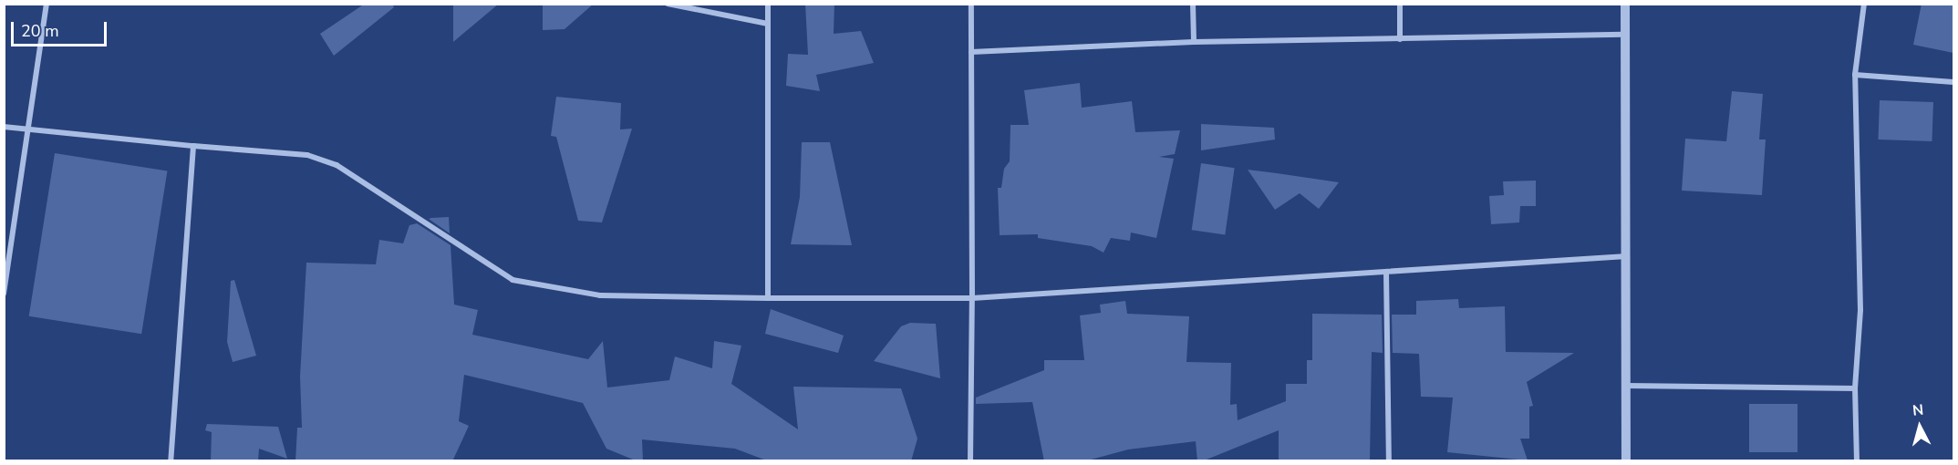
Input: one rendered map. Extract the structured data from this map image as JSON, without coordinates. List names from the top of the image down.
{
  "scale_bar": "20 m",
  "north": "top"
}
